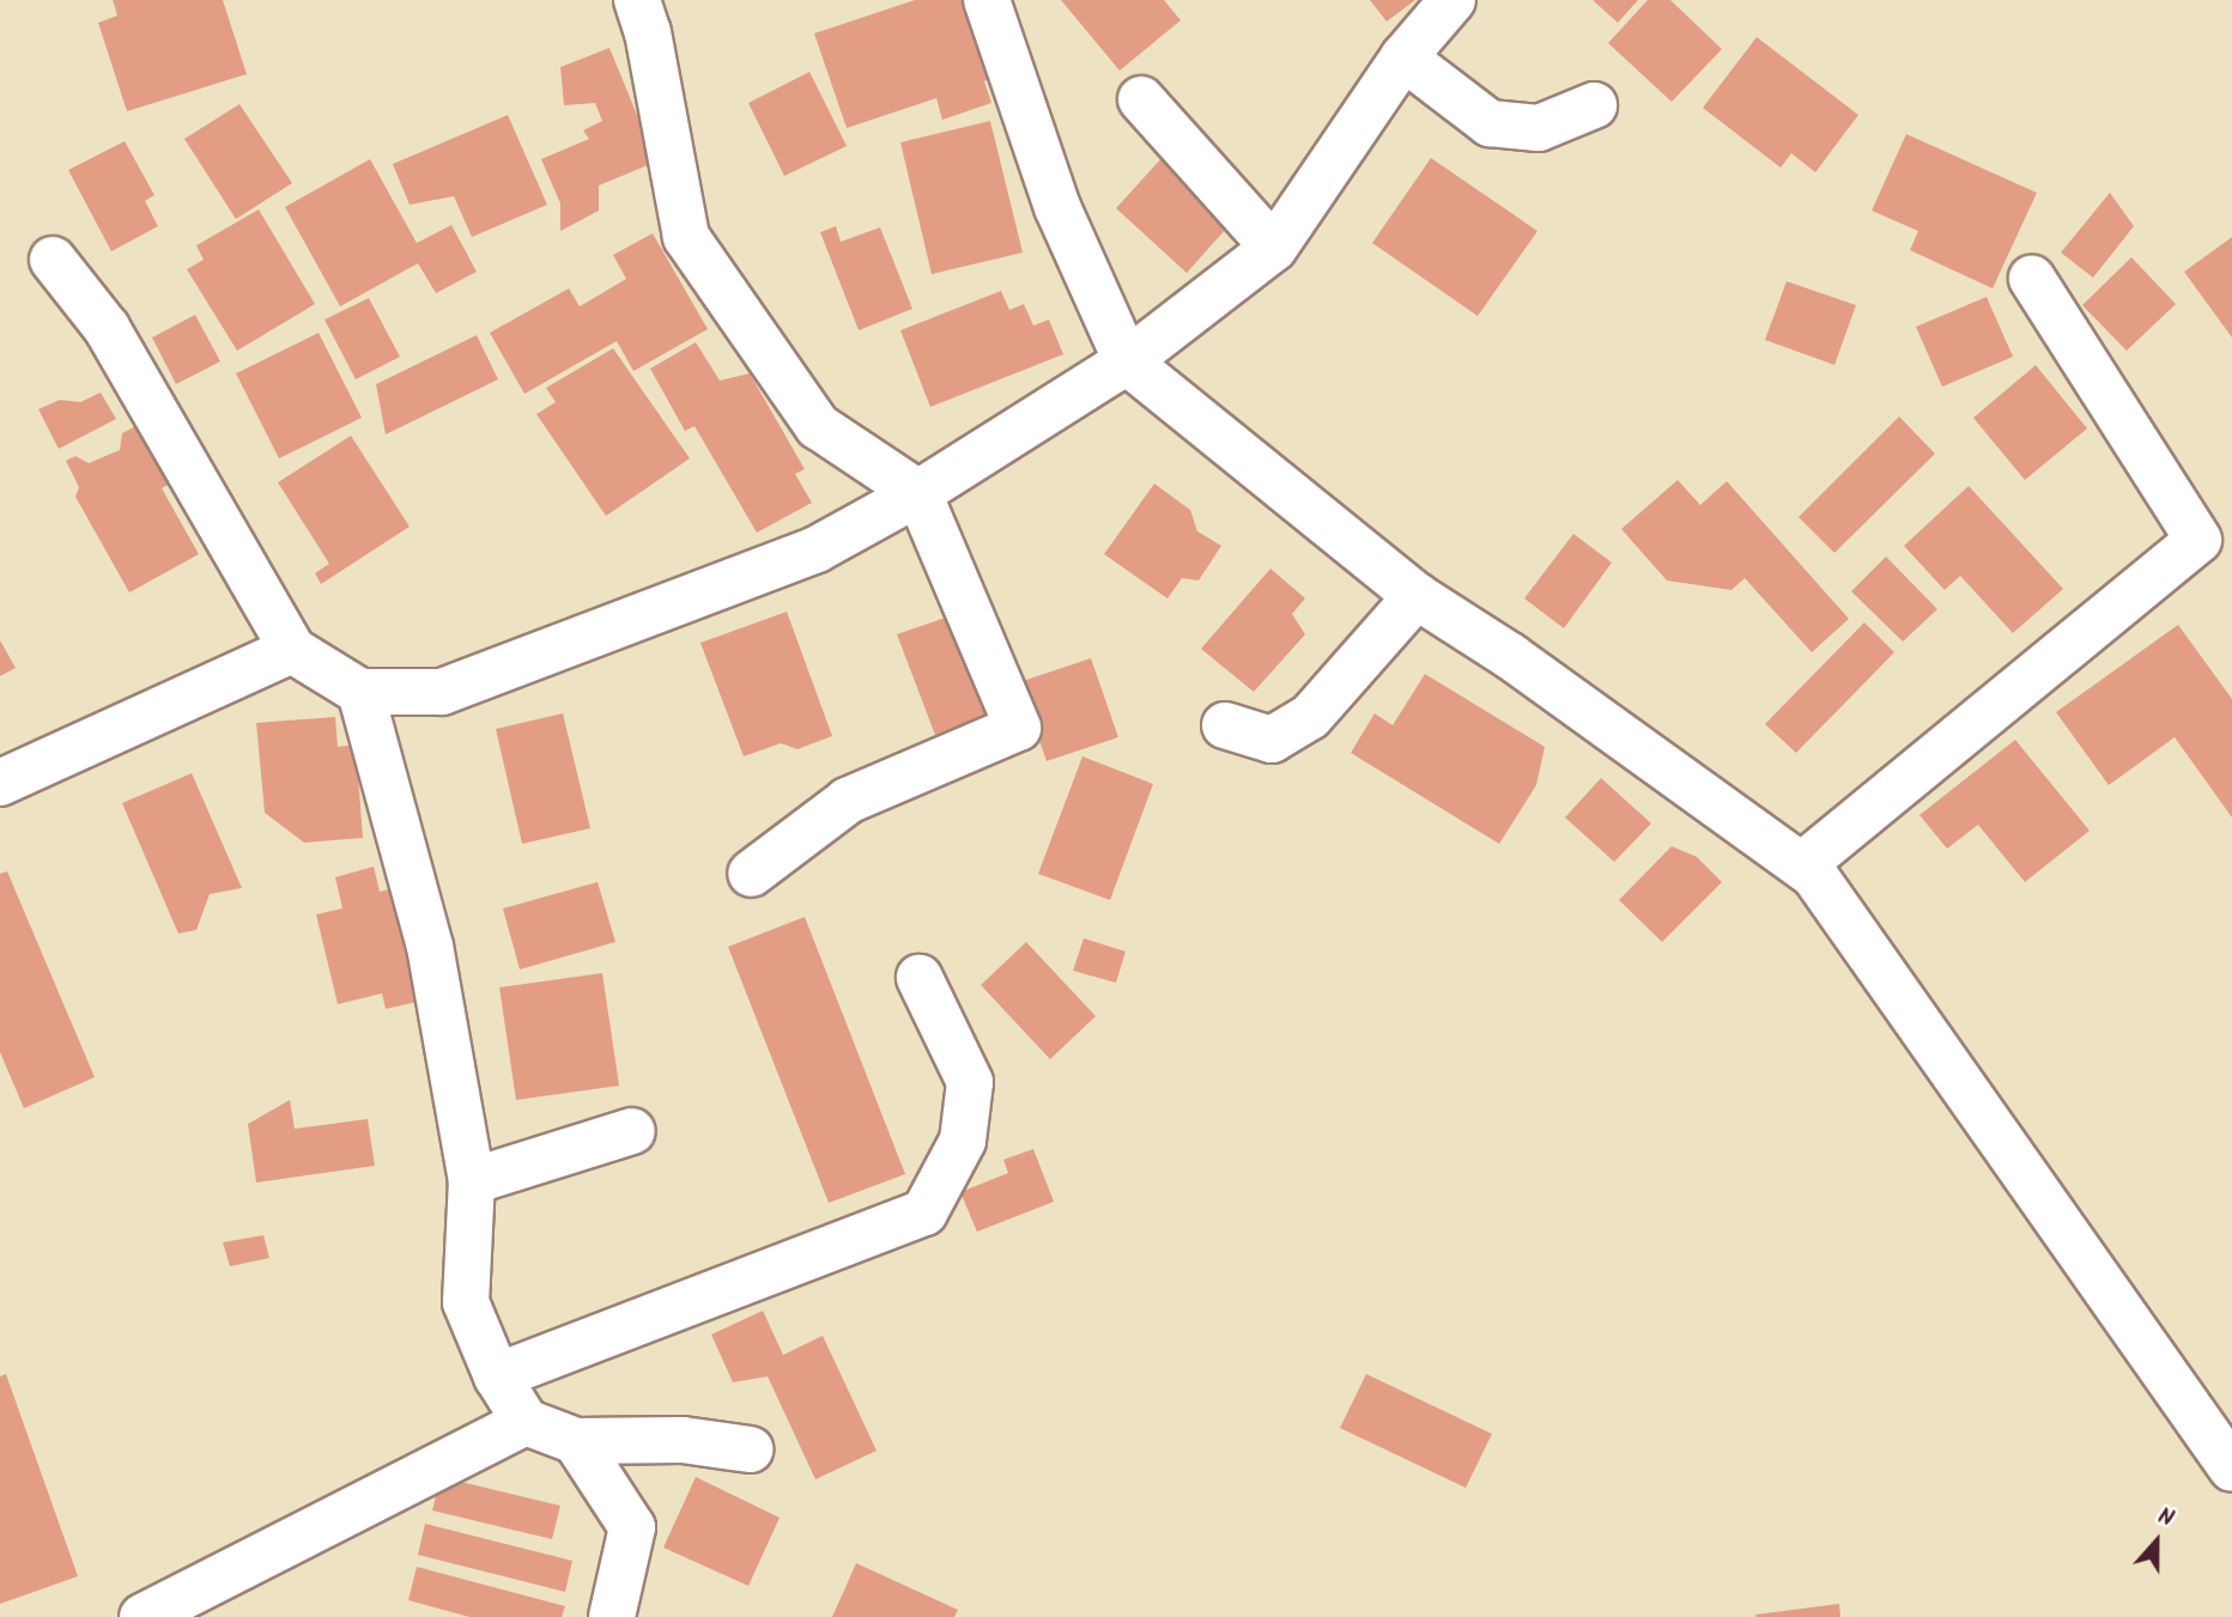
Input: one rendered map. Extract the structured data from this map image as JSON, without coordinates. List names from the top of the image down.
{
  "north": "top"
}
